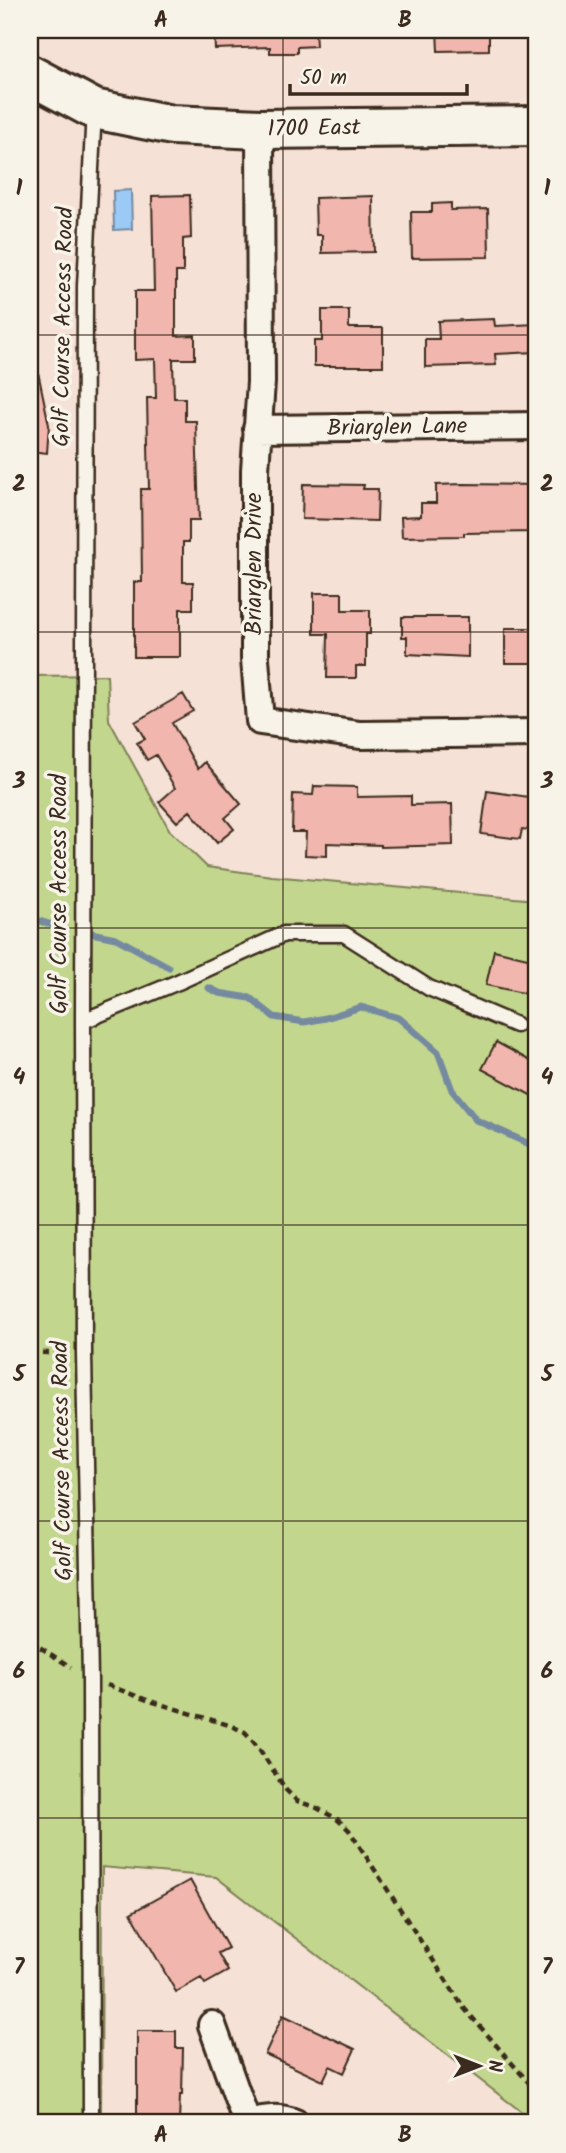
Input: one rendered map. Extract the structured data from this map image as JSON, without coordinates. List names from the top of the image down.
{
  "streets": {
    "main road": ["1700 East"],
    "street": ["Briarglen Lane", "Briarglen Drive"],
    "lane": ["Golf Course Access Road"]
  },
  "crossings": [
    ["1700 East", "Golf Course Access Road"],
    ["1700 East", "Briarglen Drive"],
    ["Briarglen Lane", "Briarglen Drive"]
  ],
  "scale_bar": "50 m",
  "north": "right",
  "grid": {
    "columns": ["A", "B"],
    "rows": [
      "1",
      "2",
      "3",
      "4",
      "5",
      "6",
      "7"
    ]
  }
}
